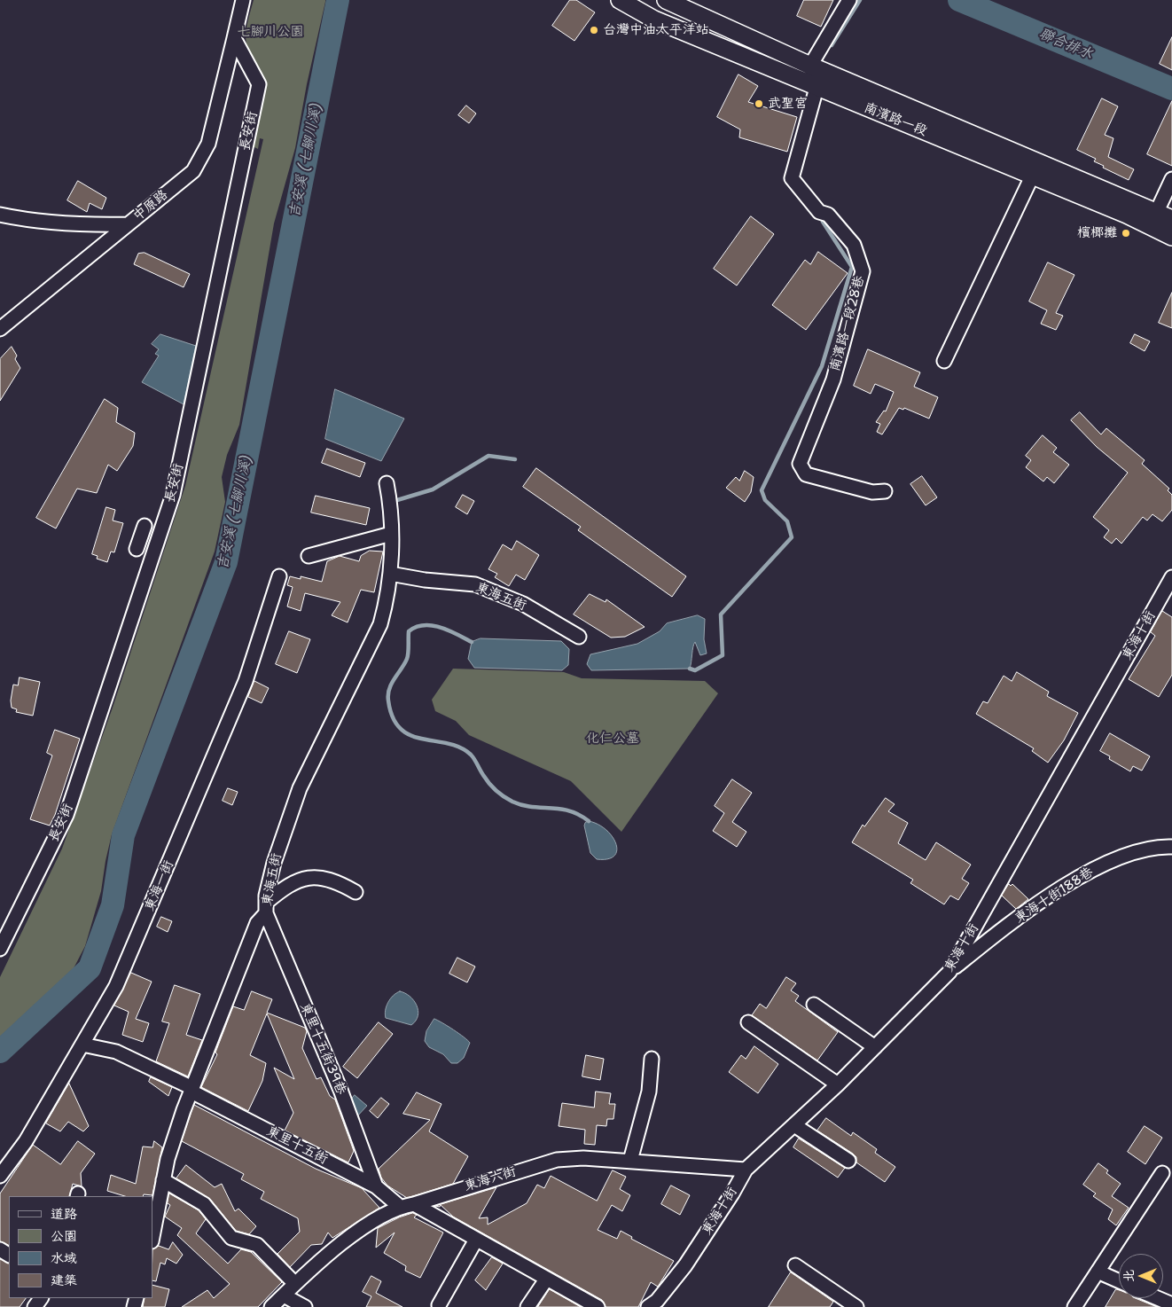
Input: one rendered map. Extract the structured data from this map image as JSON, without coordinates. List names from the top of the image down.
{
  "streets": {
    "main road": ["南濱路一段"],
    "street": [
      "長安街",
      "中原路",
      "南濱路一段28巷",
      "東海五街",
      "東海十街",
      "東海一街",
      "東海十街188巷",
      "東里十五街39巷",
      "東里十五街",
      "東海六街"
    ]
  },
  "crossings": [
    ["南濱路一段", "南濱路一段28巷"],
    ["長安街", "中原路"],
    ["東海五街", "東里十五街39巷"],
    ["東海五街", "東里十五街"],
    ["東海十街", "東海十街188巷"],
    ["東海十街", "東海六街"],
    ["東海一街", "東里十五街"],
    ["東里十五街39巷", "東里十五街"],
    ["東里十五街", "東海六街"]
  ],
  "water": ["聯合排水", "吉安溪 (七腳川溪)"],
  "parks": ["七腳川公園", "化仁公墓"],
  "places": ["台灣中油太平洋站", "武聖宮", "檳榔攤"],
  "legend": [
    "道路",
    "公園",
    "水域",
    "建築"
  ],
  "north": "left"
}
